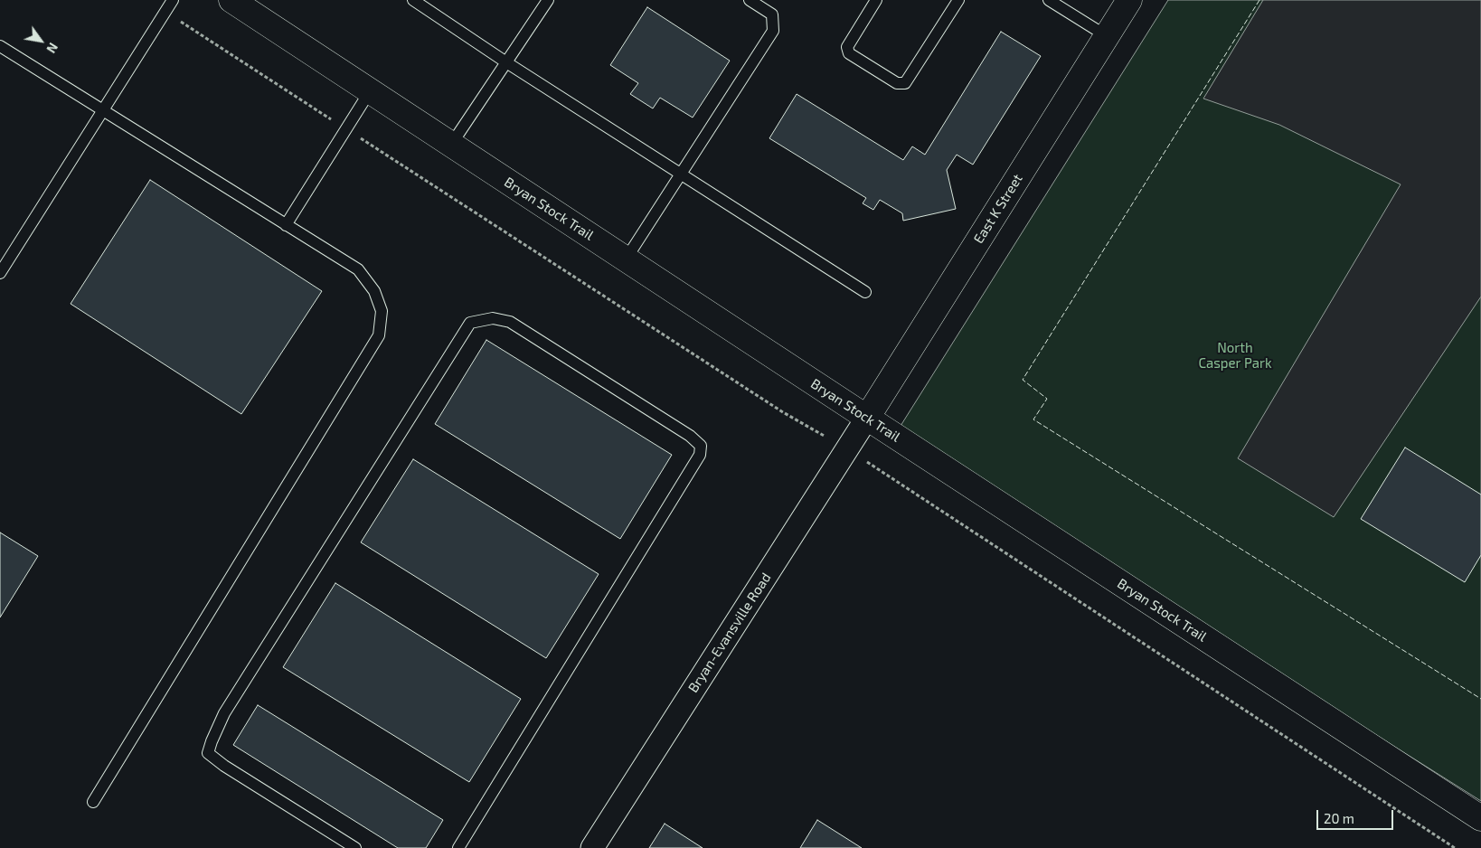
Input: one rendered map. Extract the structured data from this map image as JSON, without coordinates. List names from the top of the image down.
{
  "streets": {
    "main road": ["Bryan Stock Trail", "East K Street"],
    "street": ["Bryan-Evansville Road"]
  },
  "crossings": [
    ["Bryan Stock Trail", "East K Street"],
    ["Bryan Stock Trail", "Bryan-Evansville Road"],
    ["East K Street", "Bryan-Evansville Road"]
  ],
  "parks": ["North Casper Park"],
  "scale_bar": "20 m",
  "north": "bottom right"
}
